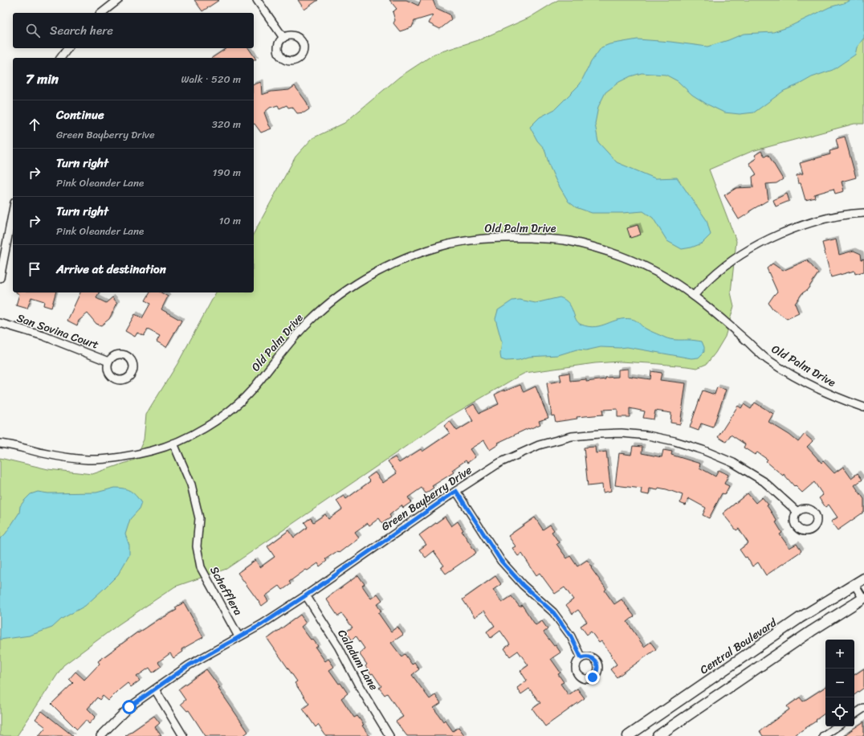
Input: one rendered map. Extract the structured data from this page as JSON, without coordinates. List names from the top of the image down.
{
  "streets": {
    "street": [
      "Old Palm Drive",
      "San Sovina Court",
      "Green Bayberry Drive",
      "Schefflera",
      "Central Boulevard",
      "Caladum Lane"
    ]
  },
  "crossings": [
    ["Old Palm Drive", "Schefflera"],
    ["Green Bayberry Drive", "Schefflera"],
    ["Green Bayberry Drive", "Caladum Lane"]
  ],
  "page": {
    "search": "Search here",
    "heading": ["7 min", "Walk · 520 m"],
    "list": [
      ["Continue", "Green Bayberry Drive", "320 m"],
      ["Turn right", "Pink Oleander Lane", "190 m"],
      ["Turn right", "Pink Oleander Lane", "10 m"],
      "Arrive at destination"
    ],
    "map_buttons": ["+", "−"]
  }
}
